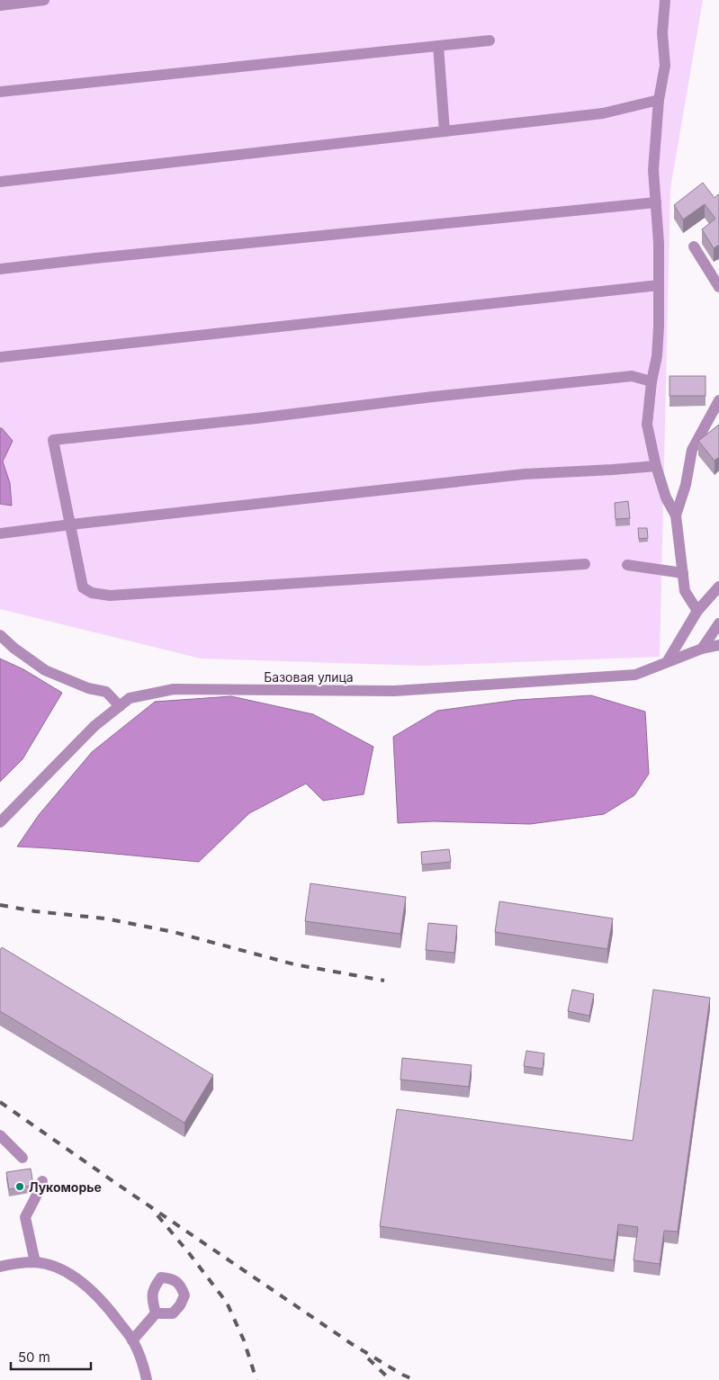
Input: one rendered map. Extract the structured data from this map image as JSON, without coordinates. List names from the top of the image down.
{
  "streets": {
    "street": ["Базовая улица"]
  },
  "places": ["Лукоморье"],
  "scale_bar": "50 m"
}
